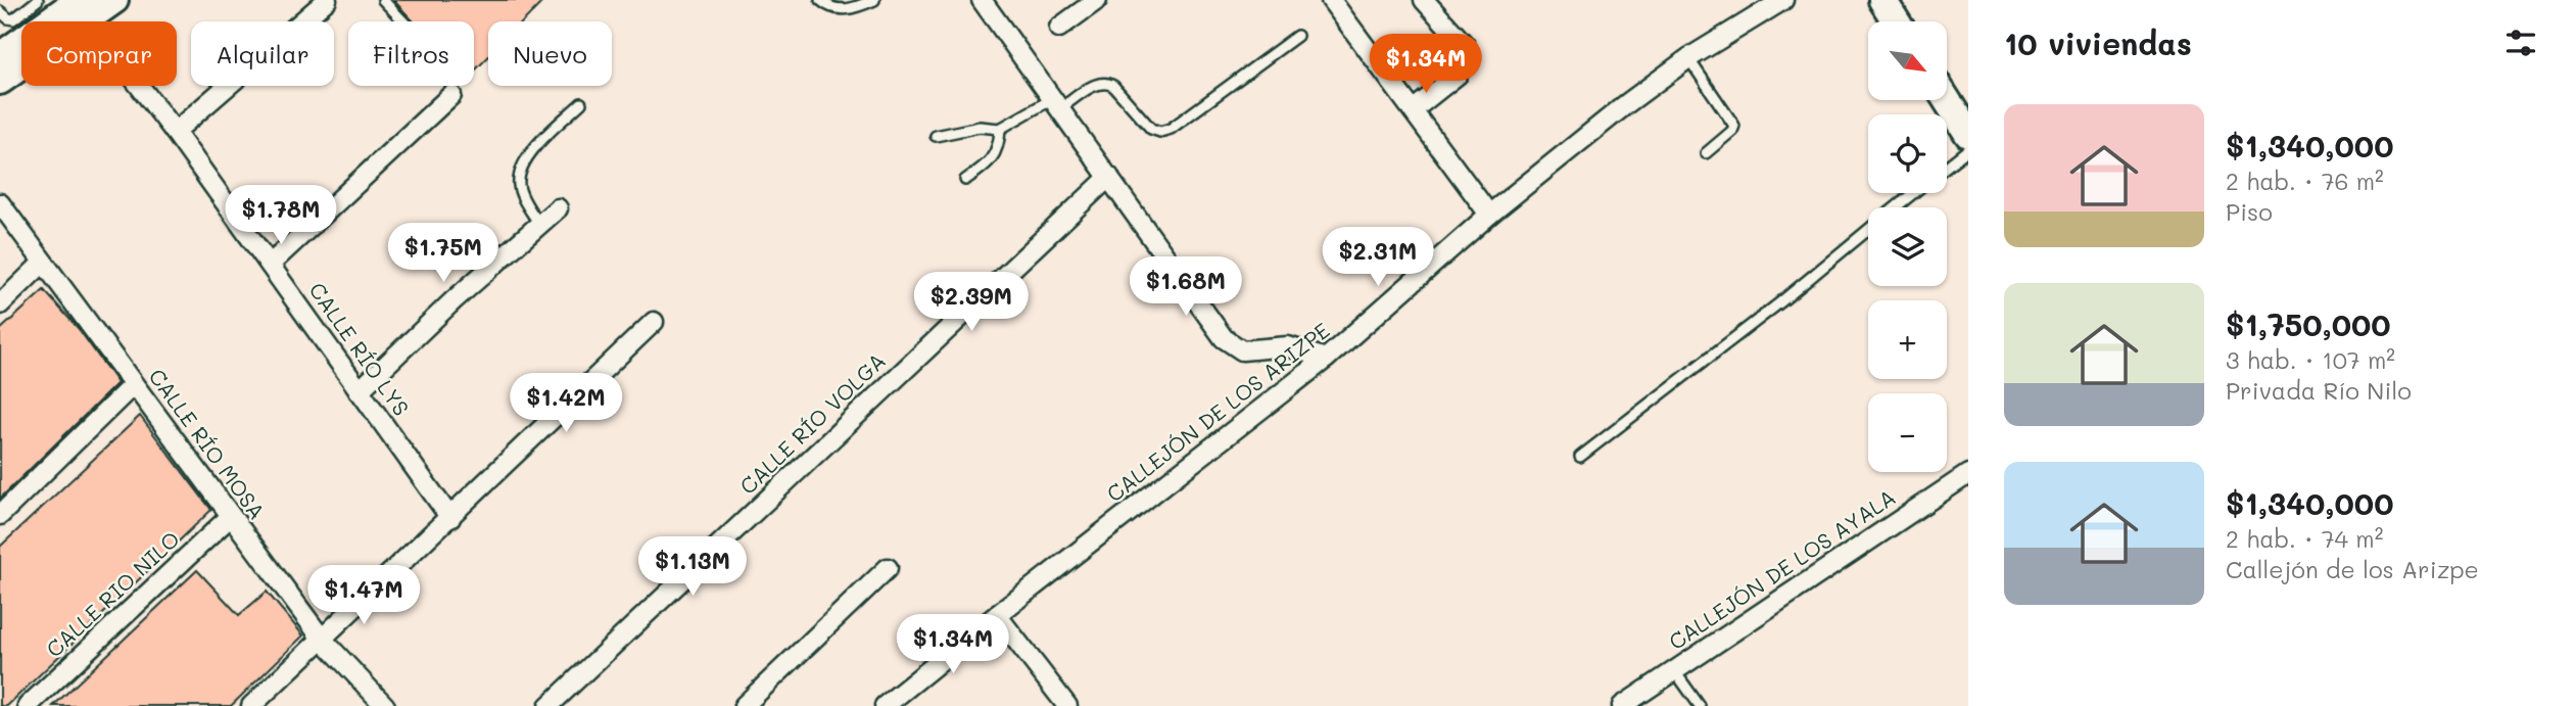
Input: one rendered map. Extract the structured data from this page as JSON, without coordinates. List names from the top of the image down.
{
  "streets": {
    "street": [
      "CALLE RÍO LYS",
      "CALLEJÓN DE LOS ARIZPE",
      "CALLE RÍO VOLGA",
      "CALLE RÍO MOSA",
      "CALLEJÓN DE LOS AYALA",
      "CALLE RIO NILO"
    ]
  },
  "crossings": [
    ["CALLE RÍO MOSA", "CALLE RIO NILO"]
  ],
  "north": "bottom right",
  "page": {
    "heading": "10 viviendas",
    "map_buttons": ["+", "−"],
    "chip": [
      "Comprar",
      "Alquilar",
      "Filtros",
      "Nuevo"
    ],
    "price": [
      "$1.34M",
      "$1.78M",
      "$1.75M",
      "$2.31M",
      "$1.68M",
      "$2.39M",
      "$1.42M",
      "$1.13M",
      "$1.47M",
      "$1.34M"
    ],
    "list": [
      {
        "name": "$1,340,000",
        "note": "2 hab. · 76 m² · Piso"
      },
      {
        "name": "$1,750,000",
        "note": "3 hab. · 107 m² · Privada Río Nilo"
      },
      {
        "name": "$1,340,000",
        "note": "2 hab. · 74 m² · Callejón de los Arizpe"
      }
    ]
  }
}
